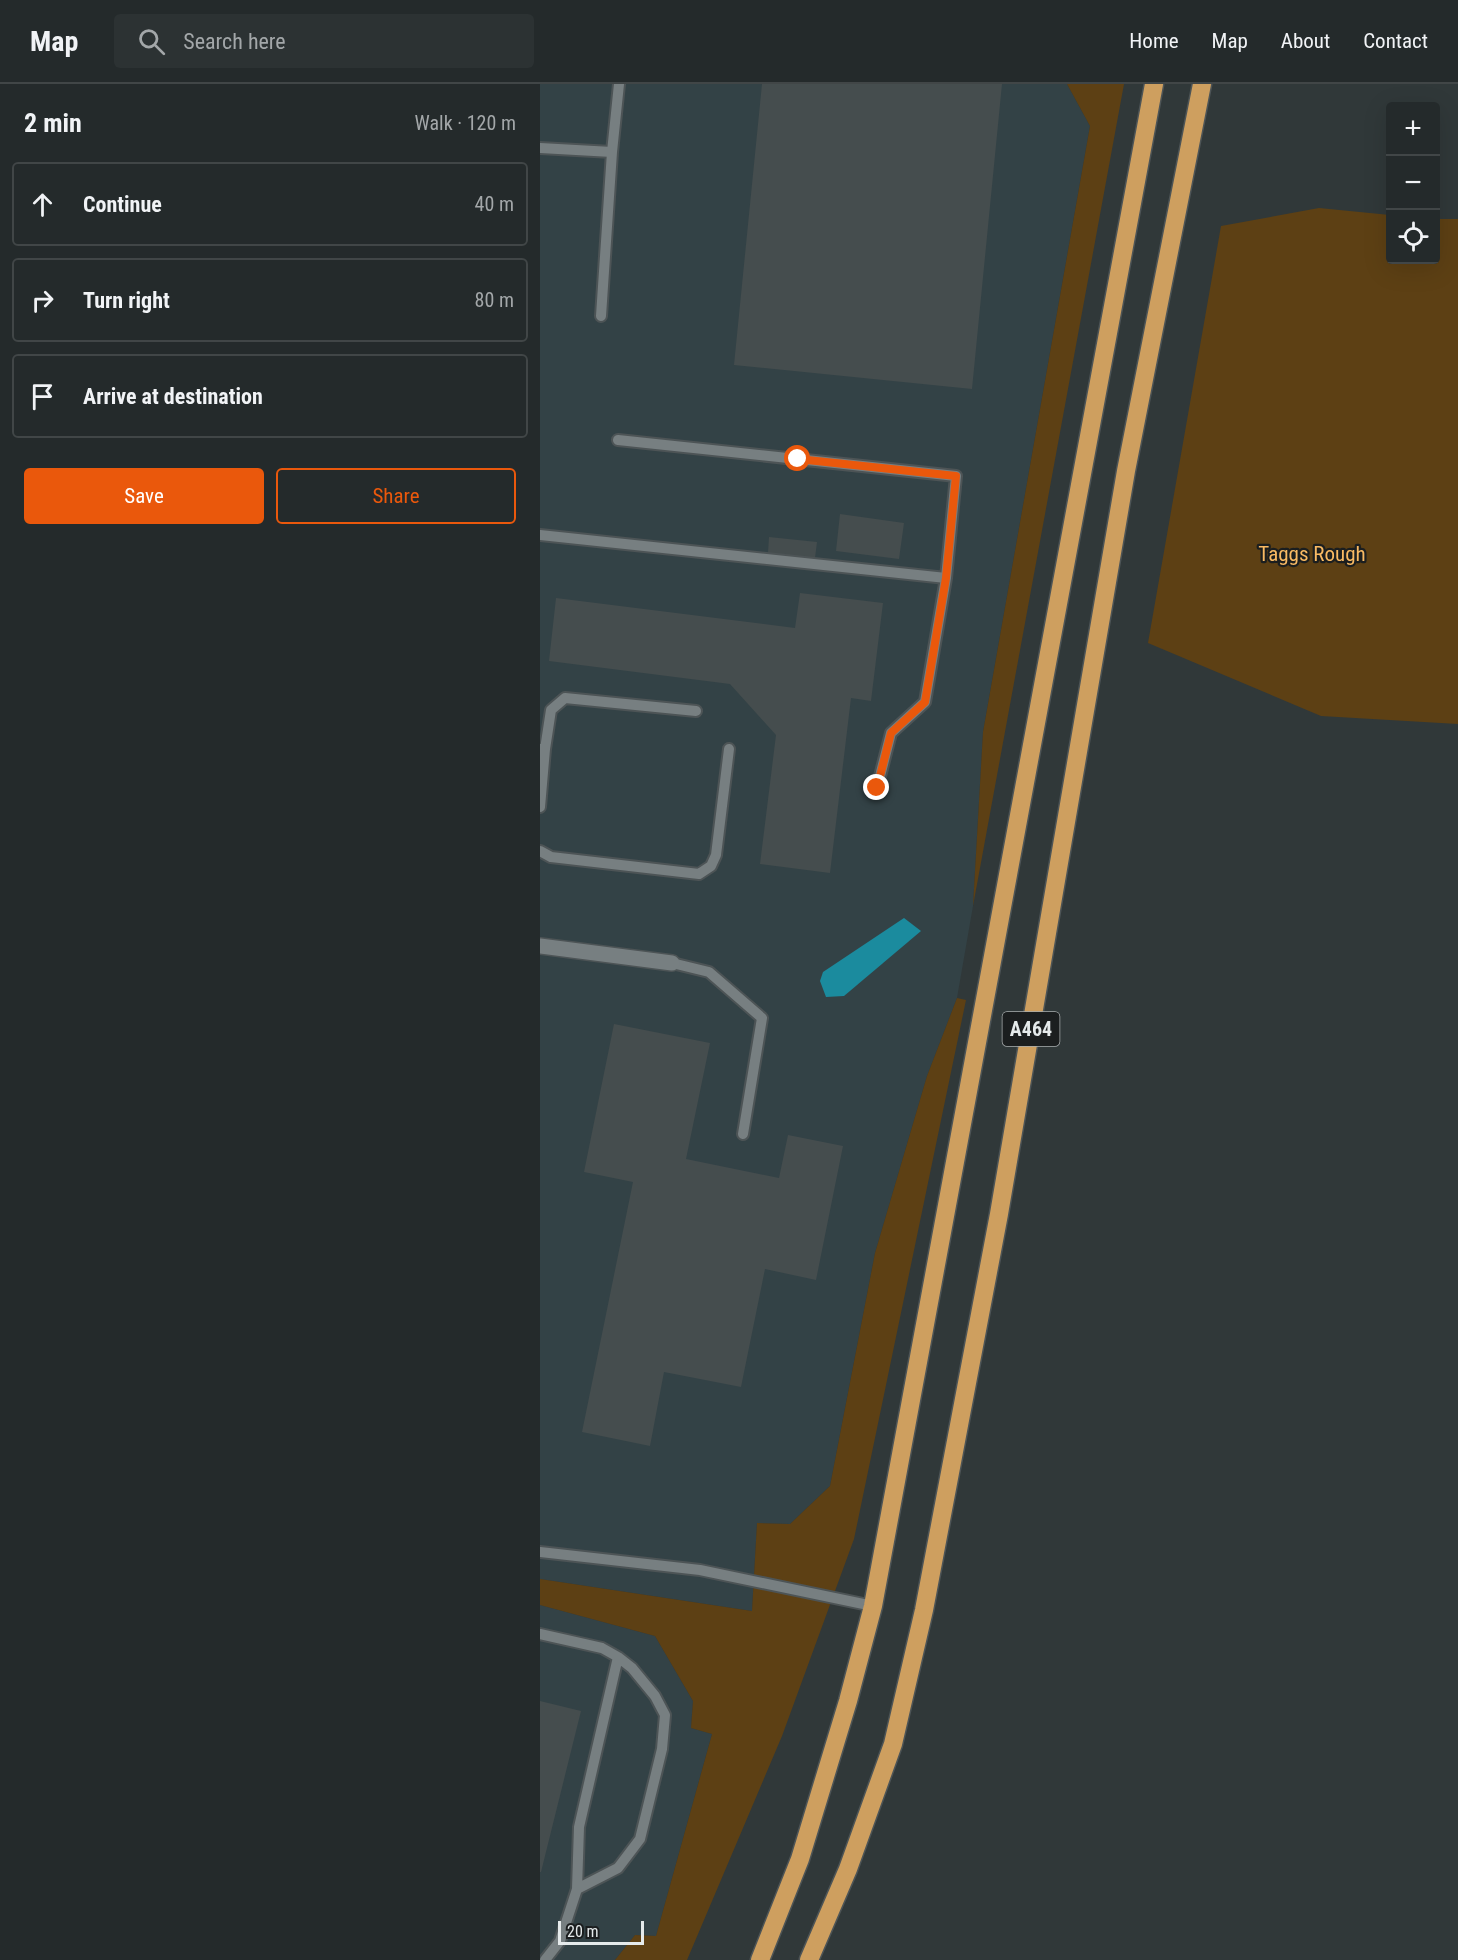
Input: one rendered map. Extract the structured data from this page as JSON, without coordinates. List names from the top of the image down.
{
  "streets": {
    "highway": ["A464"]
  },
  "parks": ["Taggs Rough"],
  "scale_bar": "20 m",
  "page": {
    "header": "Map",
    "search": "Search here",
    "nav": [
      "Home",
      "Map",
      "About",
      "Contact"
    ],
    "heading": ["2 min", "Walk · 120 m"],
    "map_buttons": ["+", "−"],
    "list": [
      ["Continue", "40 m"],
      ["Turn right", "80 m"],
      "Arrive at destination"
    ],
    "buttons": ["Save", "Share"],
    "scale": "20 m"
  }
}
